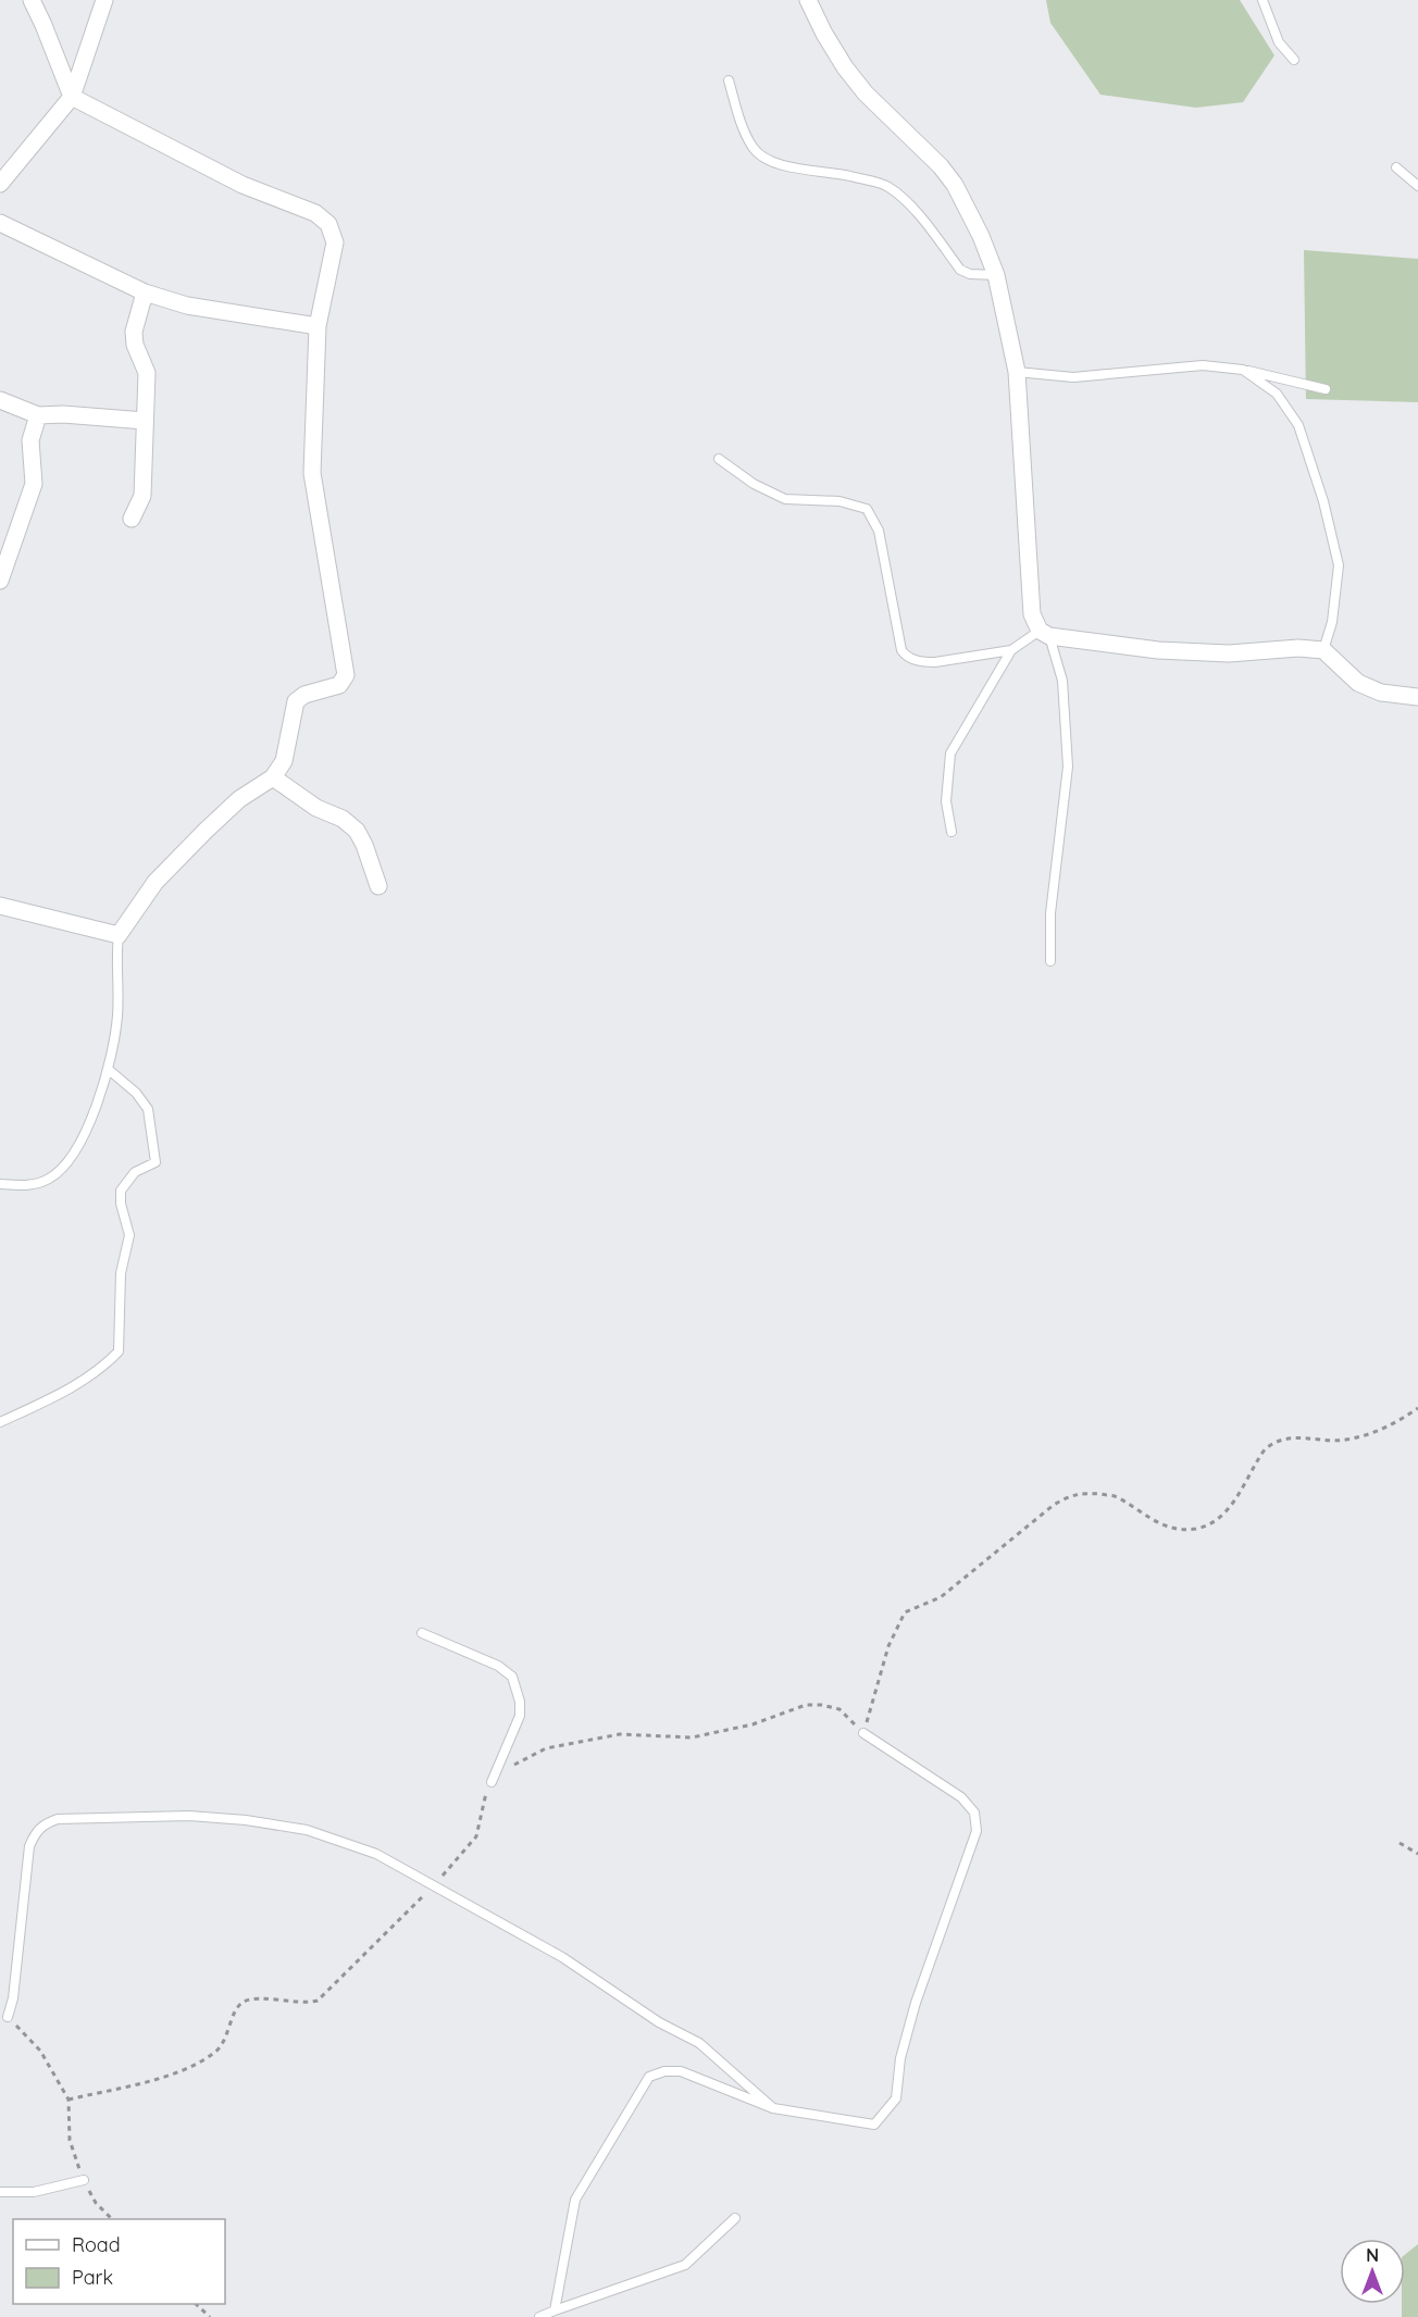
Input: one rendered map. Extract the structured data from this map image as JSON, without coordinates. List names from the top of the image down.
{
  "legend": ["Road", "Park"],
  "north": "top"
}
